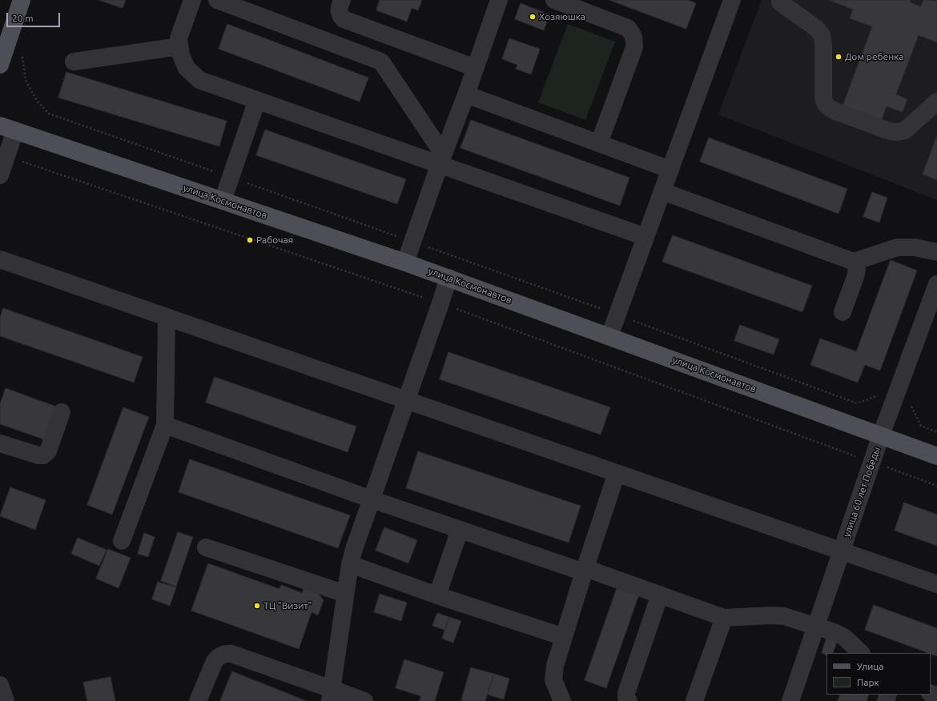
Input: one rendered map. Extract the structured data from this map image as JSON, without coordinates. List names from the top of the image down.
{
  "streets": {
    "main road": ["улица Космонавтов"],
    "street": ["улица 60 лет Победы"]
  },
  "crossings": [
    ["улица Космонавтов", "улица 60 лет Победы"]
  ],
  "places": [
    "Хозяюшка",
    "Дом ребенка",
    "Рабочая",
    "ТЦ \"Визит\""
  ],
  "legend": ["Улица", "Парк"],
  "scale_bar": "20 m"
}
